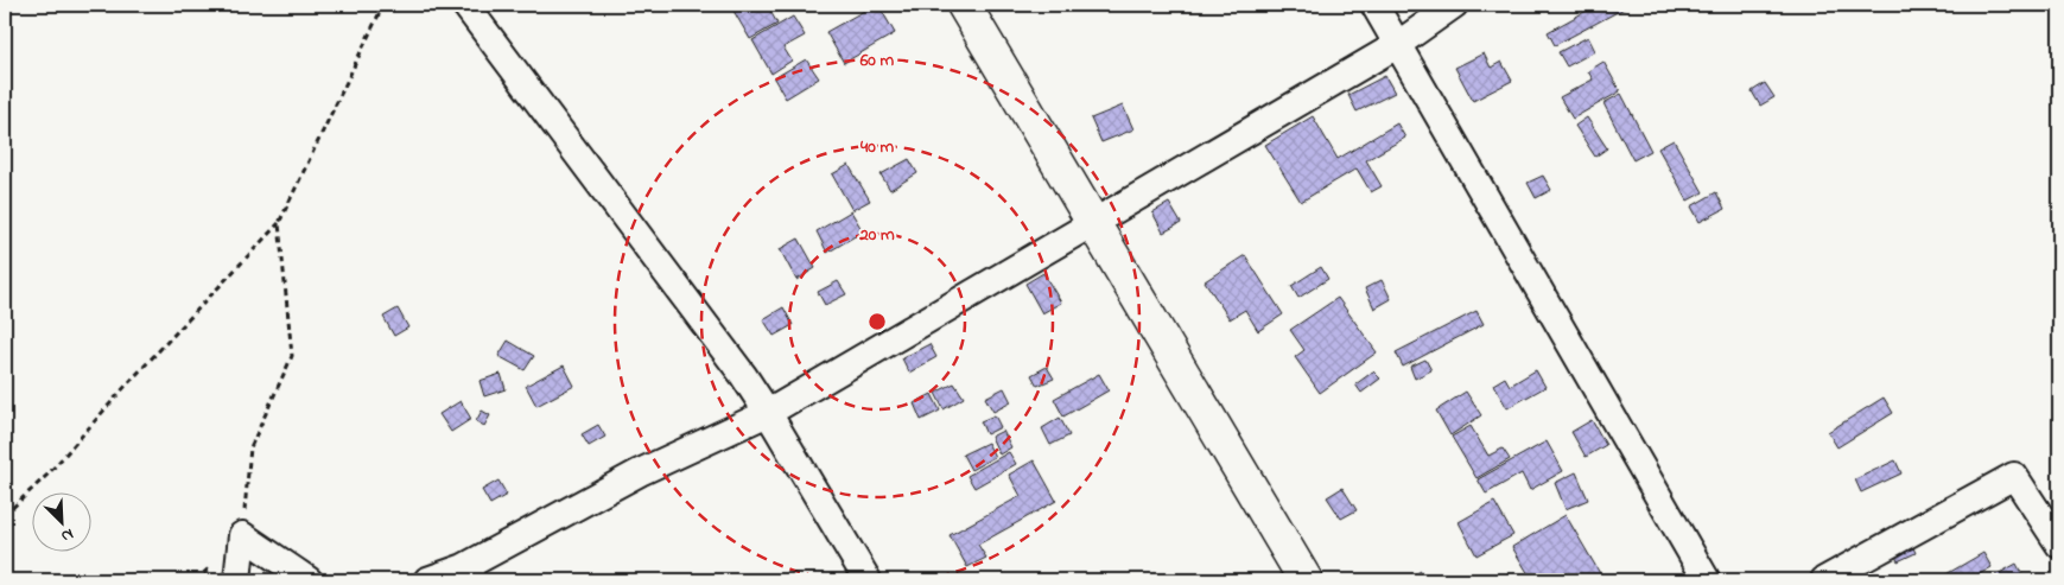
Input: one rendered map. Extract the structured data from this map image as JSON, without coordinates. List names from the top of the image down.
{
  "north": "bottom right",
  "rings": ["60 m", "40 m", "20 m"]
}
